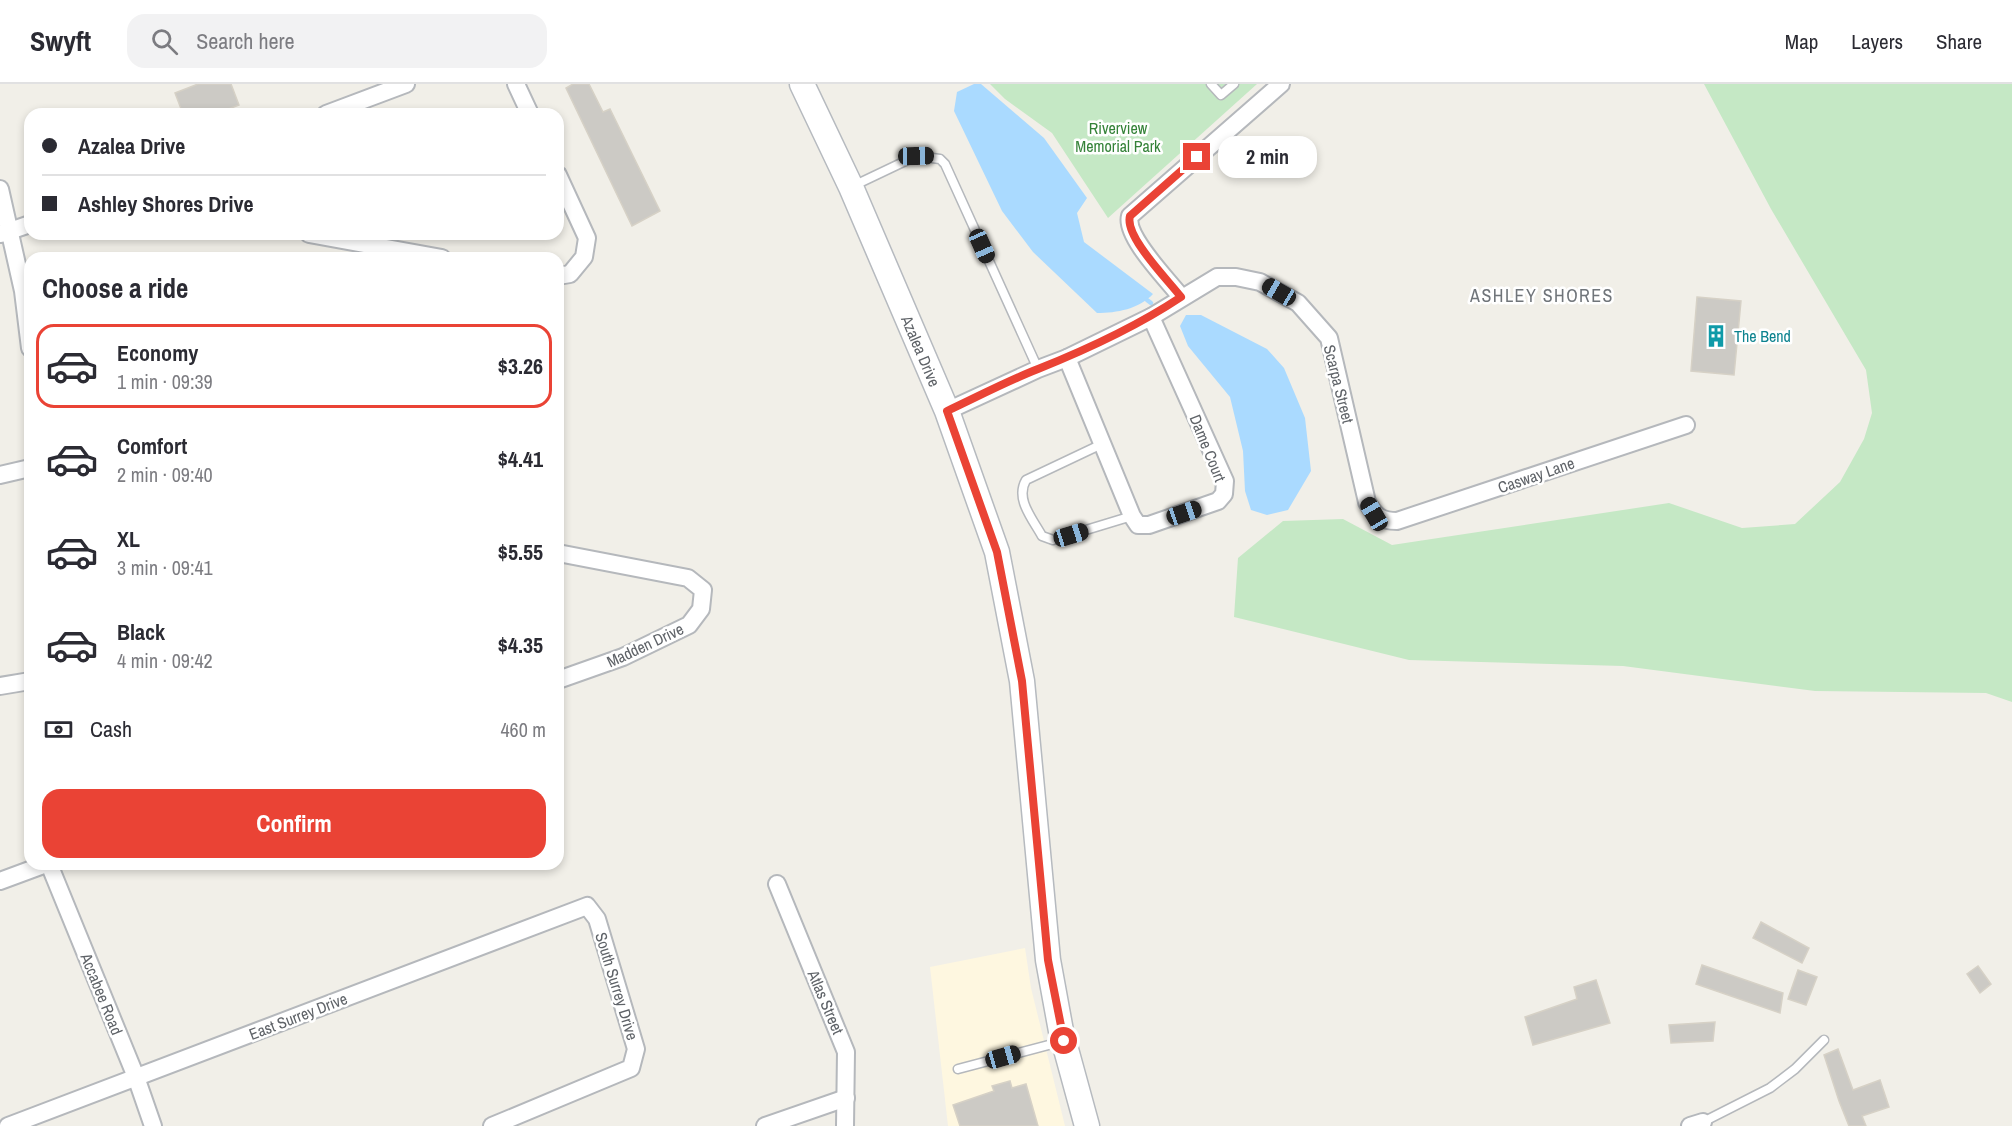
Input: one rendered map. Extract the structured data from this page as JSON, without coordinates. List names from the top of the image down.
{
  "streets": {
    "street": [
      "Azalea Drive",
      "Scarpa Street",
      "Dame Court",
      "Casway Lane",
      "Madden Drive",
      "South Surrey Drive",
      "Accabee Road",
      "Atlas Street",
      "East Surrey Drive"
    ]
  },
  "crossings": [
    ["Azalea Drive", "Scarpa Street"],
    ["Scarpa Street", "Dame Court"],
    ["Scarpa Street", "Casway Lane"],
    ["South Surrey Drive", "East Surrey Drive"],
    ["Accabee Road", "East Surrey Drive"]
  ],
  "districts": ["ASHLEY SHORES"],
  "parks": ["Riverview Memorial Park"],
  "places": {
    "building": ["The Bend"]
  },
  "page": {
    "header": "Swyft",
    "search": "Search here",
    "nav": ["Map", "Layers", "Share"],
    "banner": ["Azalea Drive", "Ashley Shores Drive"],
    "bubble": "2 min",
    "heading": "Choose a ride",
    "list": [
      {
        "name": "Economy",
        "note": "1 min · 09:39",
        "value": "$3.26"
      },
      {
        "name": "Comfort",
        "note": "2 min · 09:40",
        "value": "$4.41"
      },
      {
        "name": "XL",
        "note": "3 min · 09:41",
        "value": "$5.55"
      },
      {
        "name": "Black",
        "note": "4 min · 09:42",
        "value": "$4.35"
      }
    ],
    "pay": ["Cash", "460 m"],
    "buttons": "Confirm"
  }
}
